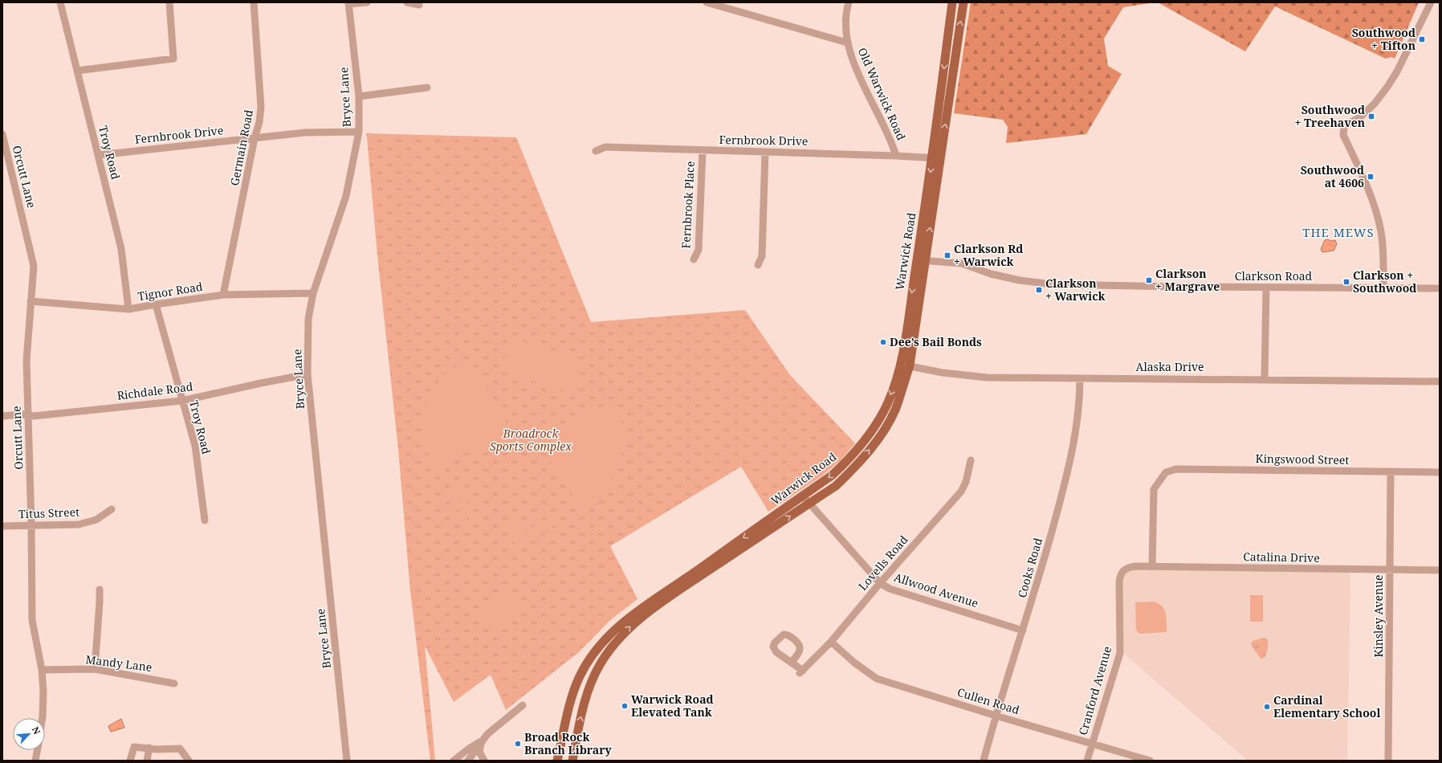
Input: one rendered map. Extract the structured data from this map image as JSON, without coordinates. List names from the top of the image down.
{
  "streets": {
    "main road": ["Warwick Road"],
    "street": [
      "Old Warwick Road",
      "Bryce Lane",
      "Fernbrook Drive",
      "Germain Road",
      "Troy Road",
      "Orcutt Lane",
      "Fernbrook Place",
      "Clarkson Road",
      "Tignor Road",
      "Alaska Drive",
      "Richdale Road",
      "Kingswood Street",
      "Titus Street",
      "Catalina Drive",
      "Lovells Road",
      "Cooks Road",
      "Allwood Avenue",
      "Kinsley Avenue",
      "Mandy Lane",
      "Cranford Avenue",
      "Cullen Road"
    ]
  },
  "crossings": [
    ["Old Warwick Road", "Fernbrook Drive"],
    ["Bryce Lane", "Fernbrook Drive"],
    ["Bryce Lane", "Tignor Road"],
    ["Bryce Lane", "Richdale Road"],
    ["Fernbrook Drive", "Germain Road"],
    ["Fernbrook Drive", "Troy Road"],
    ["Fernbrook Drive", "Fernbrook Place"],
    ["Fernbrook Drive", "Warwick Road"],
    ["Germain Road", "Tignor Road"],
    ["Troy Road", "Tignor Road"],
    ["Troy Road", "Richdale Road"],
    ["Orcutt Lane", "Tignor Road"],
    ["Orcutt Lane", "Richdale Road"],
    ["Orcutt Lane", "Titus Street"],
    ["Orcutt Lane", "Mandy Lane"],
    ["Warwick Road", "Clarkson Road"],
    ["Warwick Road", "Alaska Drive"],
    ["Warwick Road", "Allwood Avenue"],
    ["Alaska Drive", "Cooks Road"],
    ["Kingswood Street", "Catalina Drive"],
    ["Kingswood Street", "Kinsley Avenue"],
    ["Catalina Drive", "Kinsley Avenue"],
    ["Catalina Drive", "Cranford Avenue"],
    ["Lovells Road", "Allwood Avenue"],
    ["Lovells Road", "Cullen Road"],
    ["Cooks Road", "Allwood Avenue"],
    ["Cooks Road", "Cullen Road"],
    ["Cranford Avenue", "Cullen Road"]
  ],
  "districts": ["THE MEWS"],
  "parks": ["Broadrock Sports Complex"],
  "places": {
    "transit": [
      "Southwood + Tifton",
      "Southwood + Treehaven",
      "Southwood at 4606",
      "Clarkson Rd + Warwick",
      "Clarkson + Margrave",
      "Clarkson + Southwood",
      "Clarkson + Warwick"
    ],
    "other": [
      "Dee’s Bail Bonds",
      "Warwick Road Elevated Tank",
      "Cardinal Elementary School",
      "Broad Rock Branch Library"
    ]
  },
  "north": "top right"
}
